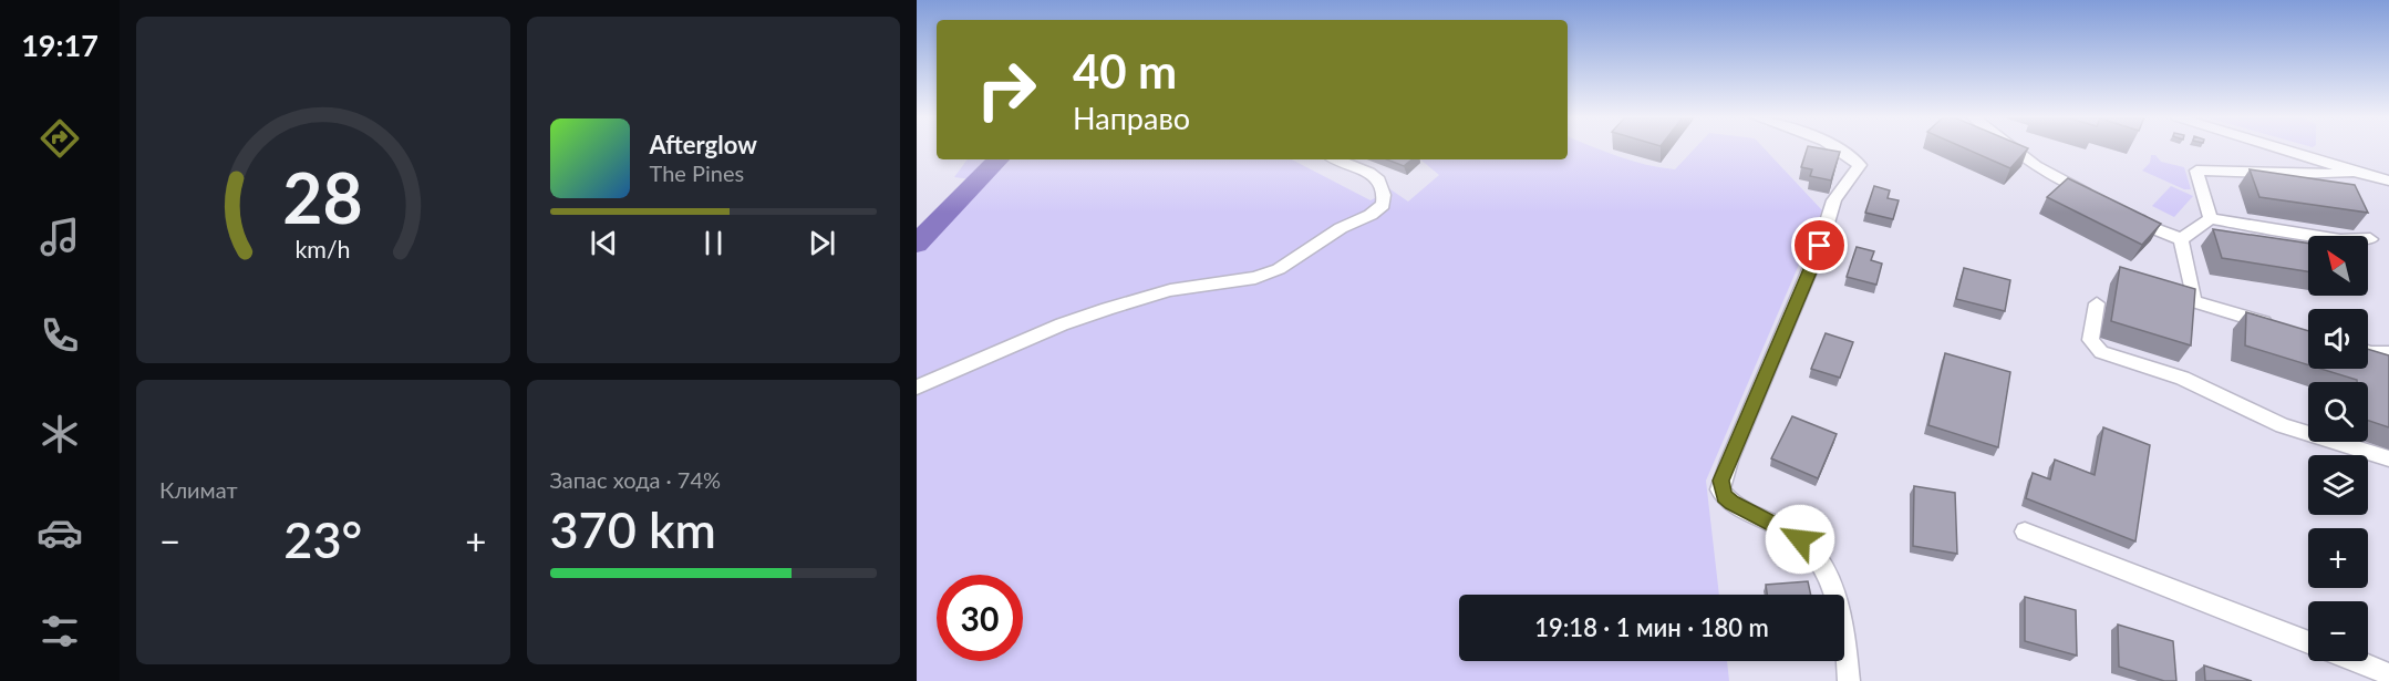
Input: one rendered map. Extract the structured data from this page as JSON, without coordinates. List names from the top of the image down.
{
  "north": "top left",
  "page": {
    "tabs": "19:17",
    "turn": ["40 m", "Направо"],
    "song": ["Afterglow", "The Pines"],
    "map_buttons": ["+", "−"],
    "tile": [
      "Климат",
      ["Запас хода · 74%", "370 km"]
    ],
    "heat": ["−", "23°", "+"],
    "limit": "30",
    "trip": "19:18 · 1 мин · 180 m",
    "gauge": ["28", "km/h"]
  }
}
